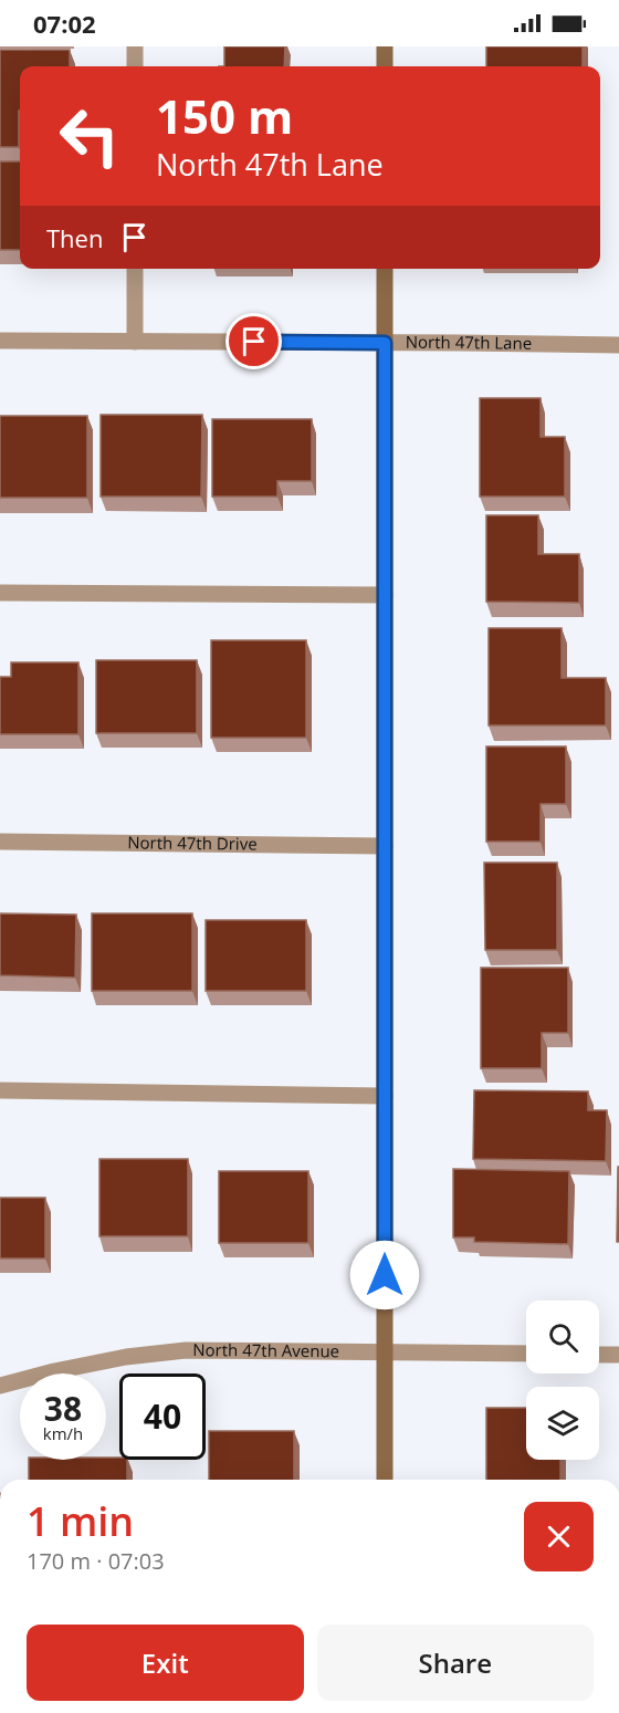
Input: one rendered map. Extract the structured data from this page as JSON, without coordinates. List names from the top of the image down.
{
  "streets": {
    "street": ["North 47th Lane", "North 47th Drive", "North 47th Avenue"]
  },
  "page": {
    "status": "07:02",
    "turn": ["150 m", "North 47th Lane"],
    "then": "Then",
    "speed": "38 km/h",
    "limit": "40",
    "heading": ["1 min", "170 m · 07:03"],
    "buttons": ["Exit", "Share"]
  }
}
